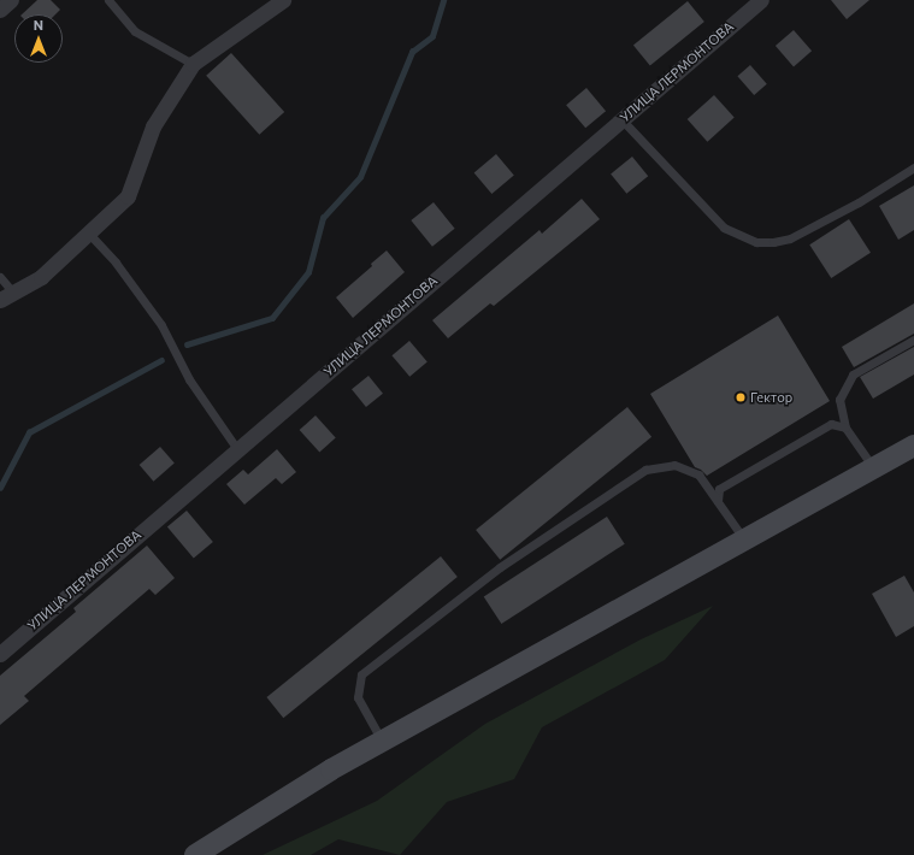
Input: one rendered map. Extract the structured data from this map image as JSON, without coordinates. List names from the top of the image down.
{
  "streets": {
    "street": ["УЛИЦА ЛЕРМОНТОВА"]
  },
  "places": ["Гектор"],
  "north": "top"
}
